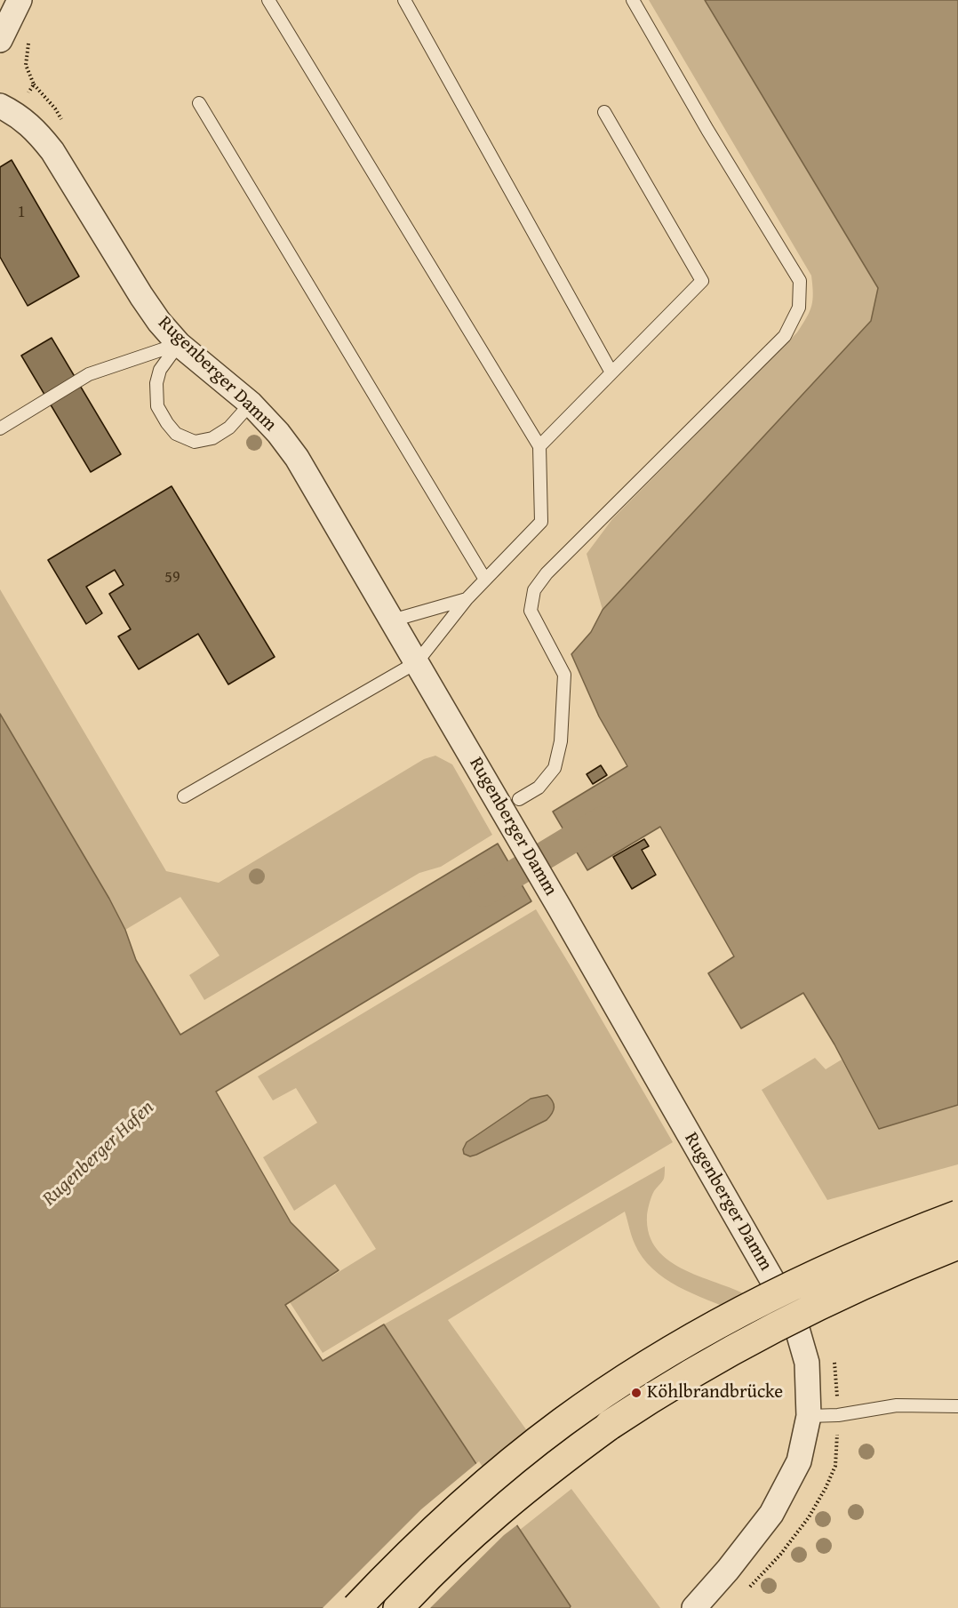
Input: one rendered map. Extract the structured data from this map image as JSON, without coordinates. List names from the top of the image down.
{
  "streets": {
    "street": ["Rugenberger Damm"]
  },
  "water": ["Rugenberger Hafen"],
  "places": ["Köhlbrandbrücke"],
  "house_numbers": ["1", "59"]
}
